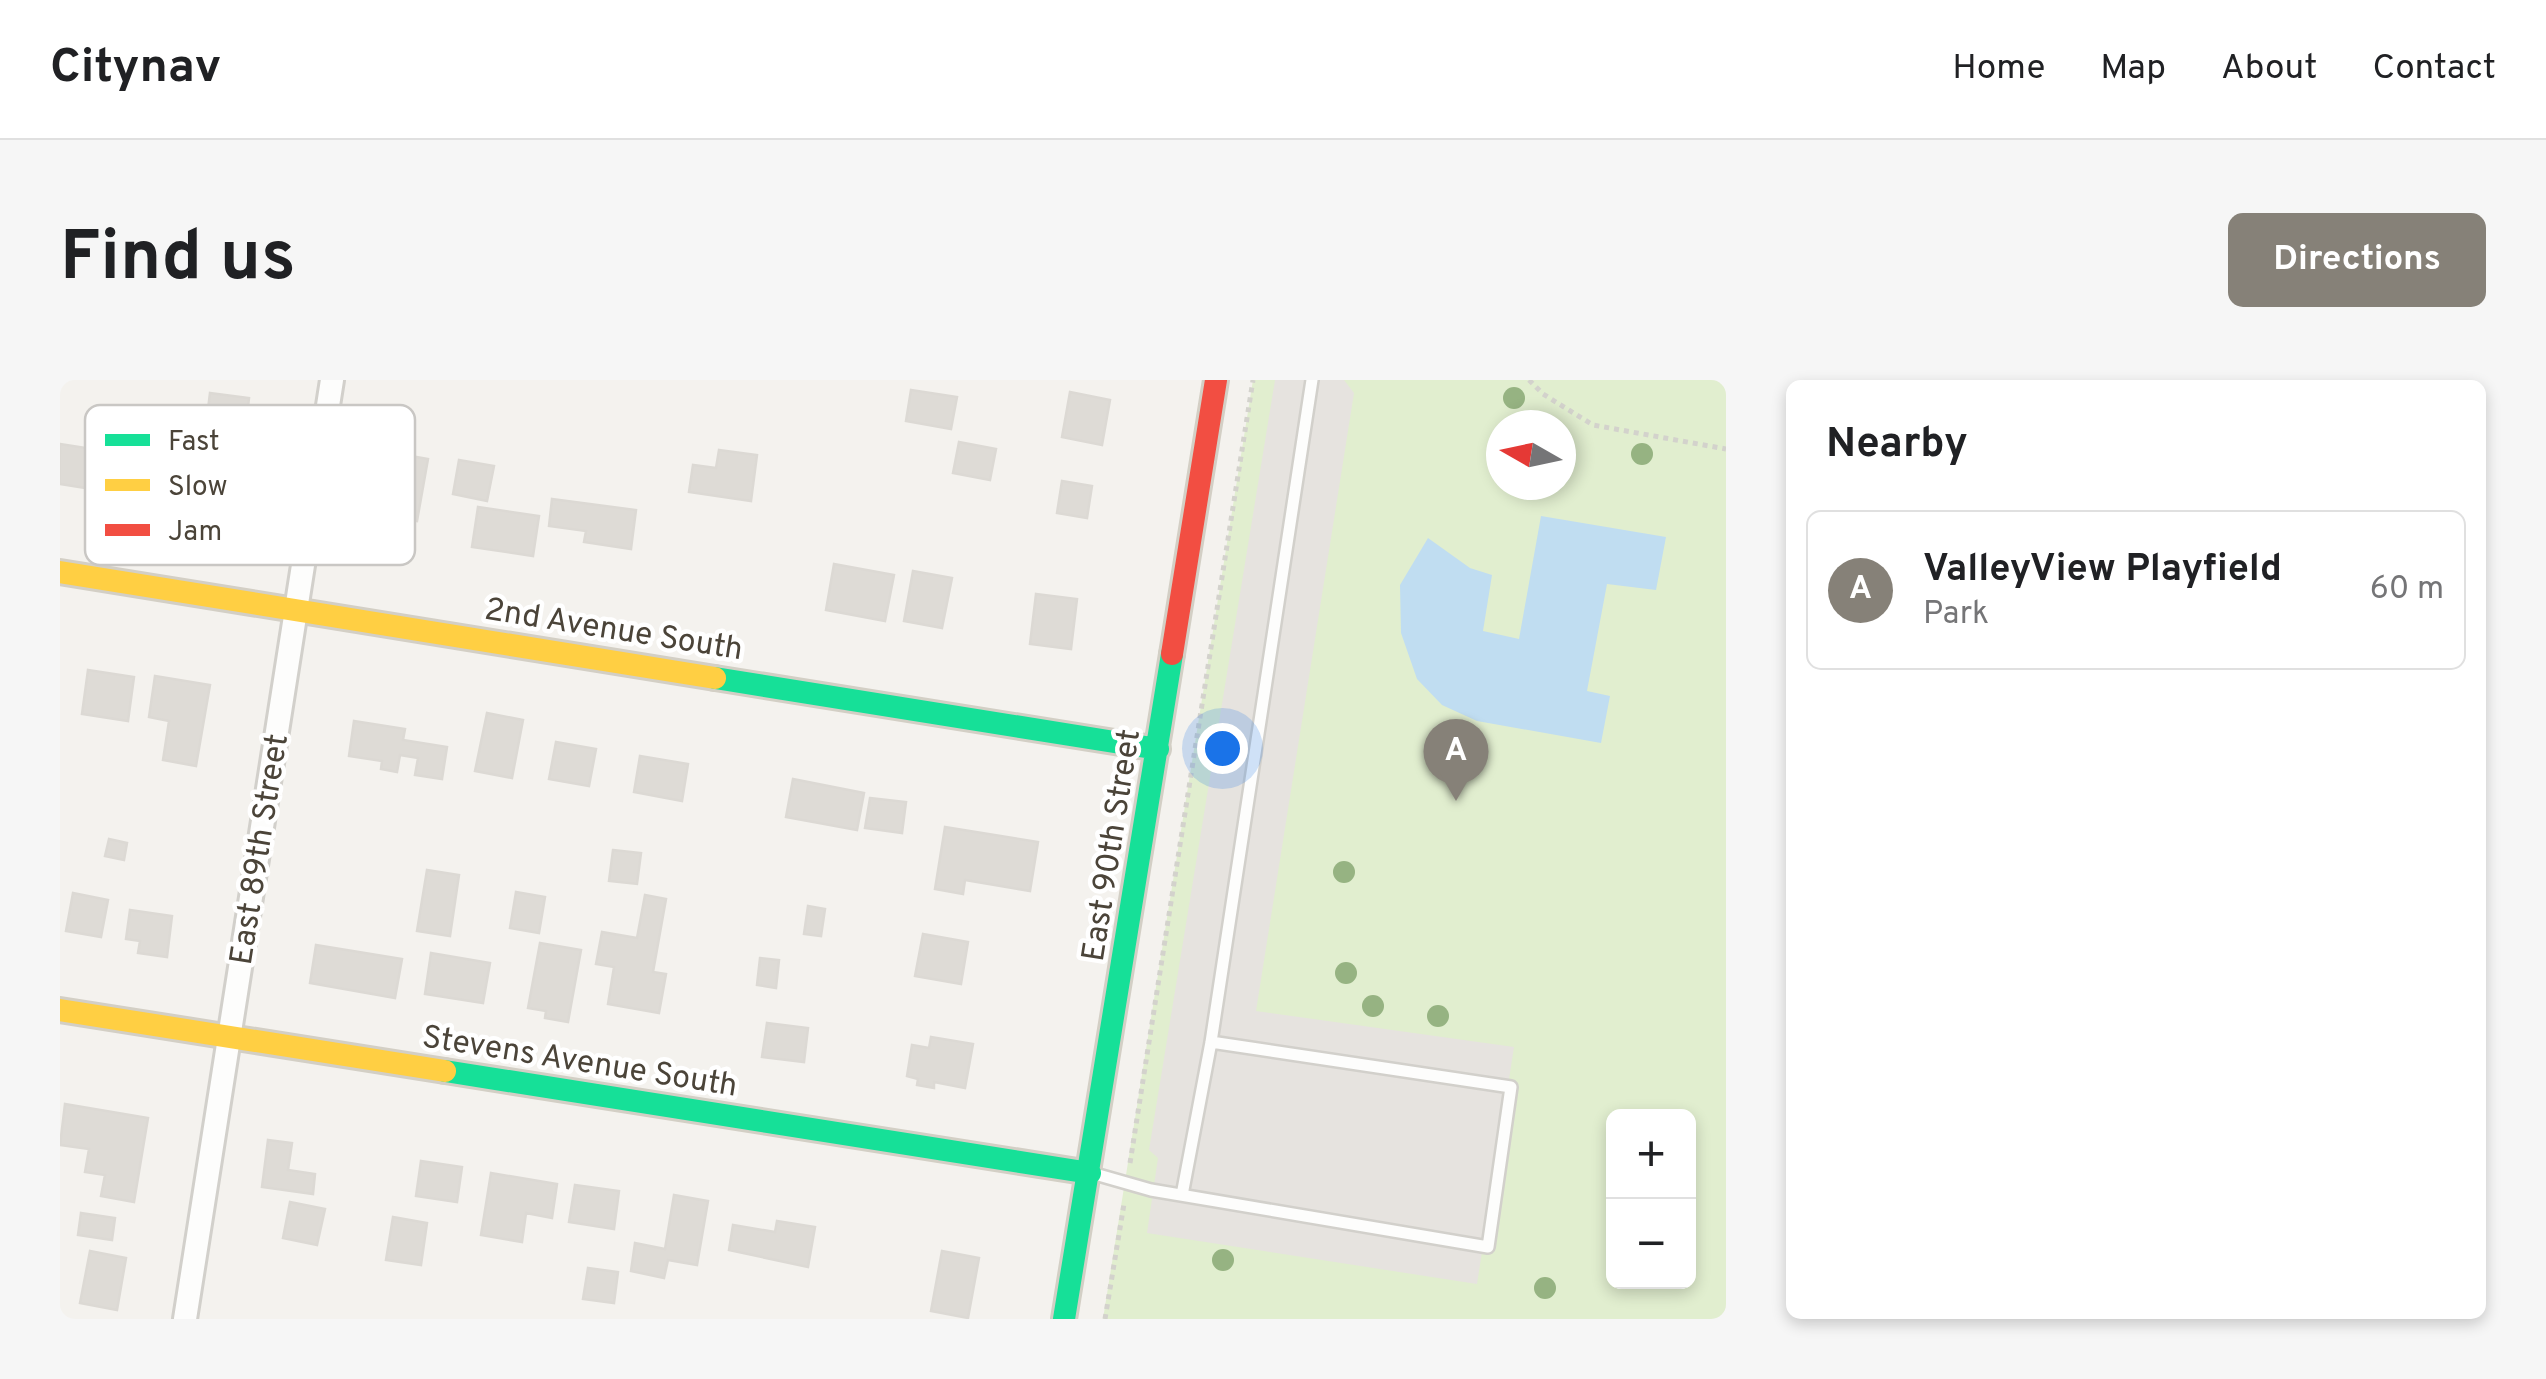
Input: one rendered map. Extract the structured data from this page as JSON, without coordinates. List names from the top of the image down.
{
  "streets": {
    "street": [
      "2nd Avenue South",
      "East 90th Street",
      "East 89th Street",
      "Stevens Avenue South"
    ]
  },
  "crossings": [
    ["2nd Avenue South", "East 90th Street"],
    ["2nd Avenue South", "East 89th Street"],
    ["East 90th Street", "Stevens Avenue South"],
    ["East 89th Street", "Stevens Avenue South"]
  ],
  "legend": ["Fast", "Slow", "Jam"],
  "north": "left",
  "page": {
    "header": "Citynav",
    "nav": [
      "Home",
      "Map",
      "About",
      "Contact"
    ],
    "buttons": "Directions",
    "title": "Find us",
    "heading": "Nearby",
    "list": [
      {
        "mark": "A",
        "name": "ValleyView Playfield",
        "note": "Park",
        "value": "60 m"
      }
    ],
    "pins": "A",
    "map_buttons": ["+", "−"]
  }
}
